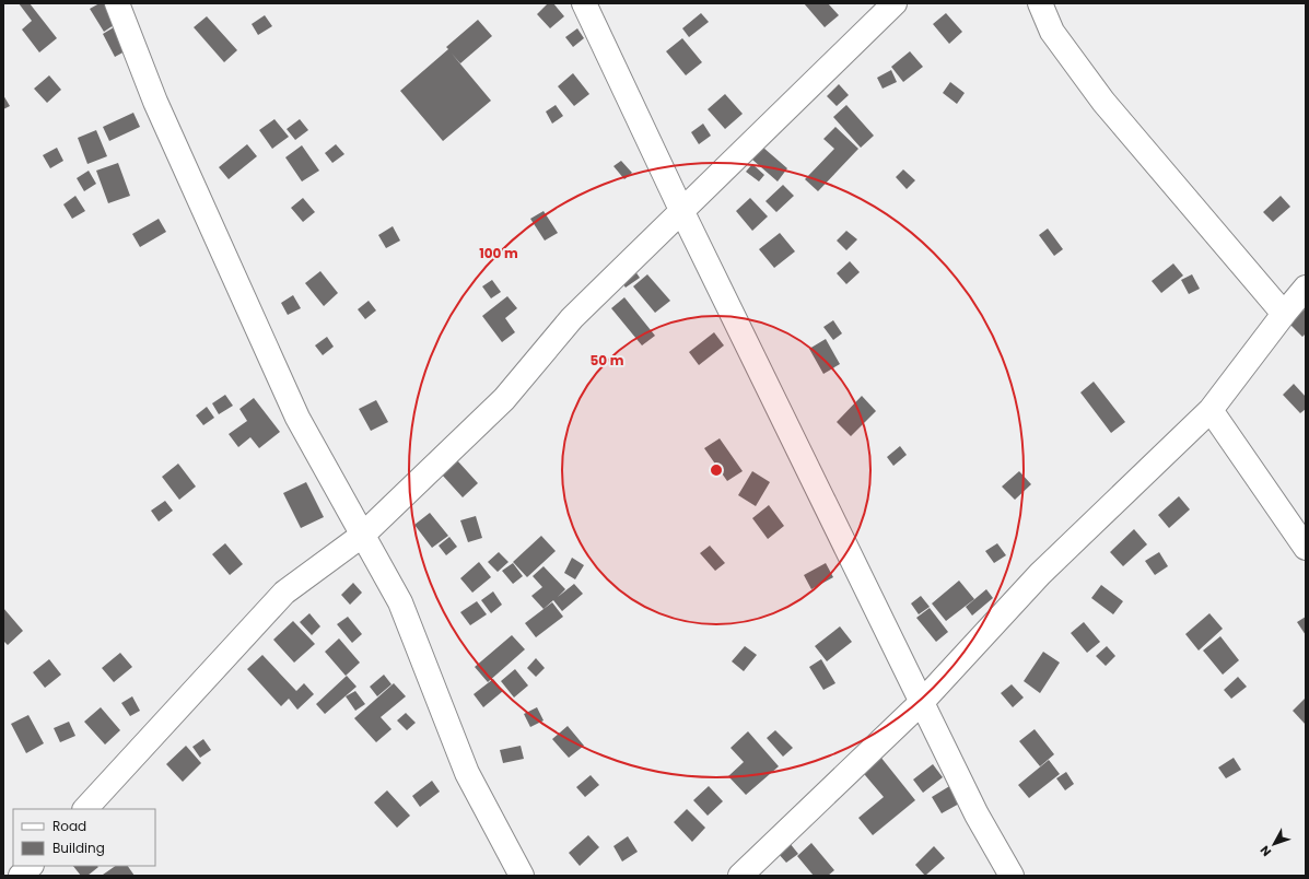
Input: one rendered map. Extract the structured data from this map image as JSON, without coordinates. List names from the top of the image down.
{
  "legend": ["Road", "Building"],
  "north": "bottom left",
  "rings": ["100 m", "50 m"]
}
